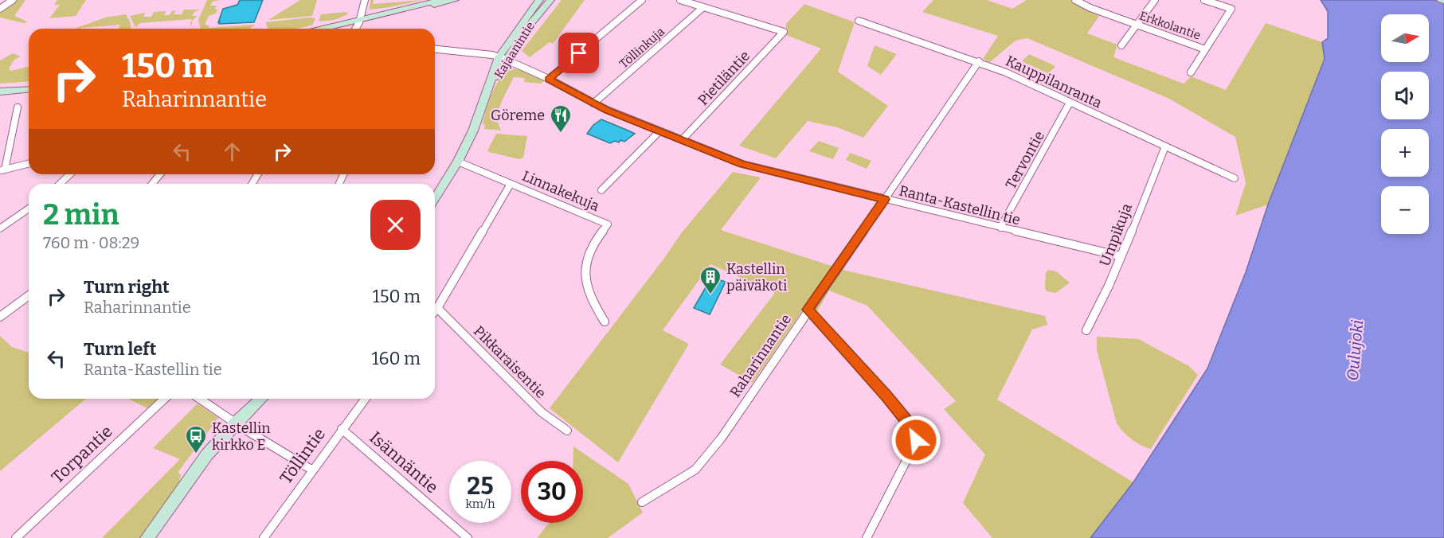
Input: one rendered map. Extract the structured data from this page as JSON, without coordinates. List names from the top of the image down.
{
  "streets": {
    "main road": ["Kajaanintie"],
    "street": [
      "Erkkolantie",
      "Töllinkuja",
      "Pietiläntie",
      "Kauppilanranta",
      "Tervontie",
      "Linnakekuja",
      "Ranta-Kastellin tie",
      "Umpikuja",
      "Raharinnantie",
      "Pikkaraisentie",
      "Torpantie",
      "Töllintie",
      "Isännäntie"
    ]
  },
  "crossings": [
    ["Töllinkuja", "Pietiläntie"],
    ["Töllinkuja", "Ranta-Kastellin tie"],
    ["Kajaanintie", "Linnakekuja"],
    ["Kajaanintie", "Ranta-Kastellin tie"],
    ["Pietiläntie", "Ranta-Kastellin tie"],
    ["Kauppilanranta", "Tervontie"],
    ["Kauppilanranta", "Umpikuja"],
    ["Kauppilanranta", "Raharinnantie"],
    ["Tervontie", "Ranta-Kastellin tie"],
    ["Ranta-Kastellin tie", "Umpikuja"],
    ["Ranta-Kastellin tie", "Raharinnantie"],
    ["Töllintie", "Isännäntie"]
  ],
  "water": ["Oulujoki"],
  "places": {
    "restaurant": ["Göreme"],
    "building": ["Kastellin päiväkoti"],
    "bus stop": ["Kastellin kirkko E"]
  },
  "north": "right",
  "page": {
    "map_buttons": ["+", "−"],
    "turn": ["150 m", "Raharinnantie"],
    "heading": ["2 min", "760 m · 08:29"],
    "list": [
      {
        "name": "Turn right",
        "note": "Raharinnantie",
        "value": "150 m"
      },
      {
        "name": "Turn left",
        "note": "Ranta-Kastellin tie",
        "value": "160 m"
      }
    ],
    "speed": "25 km/h",
    "limit": "30"
  }
}
